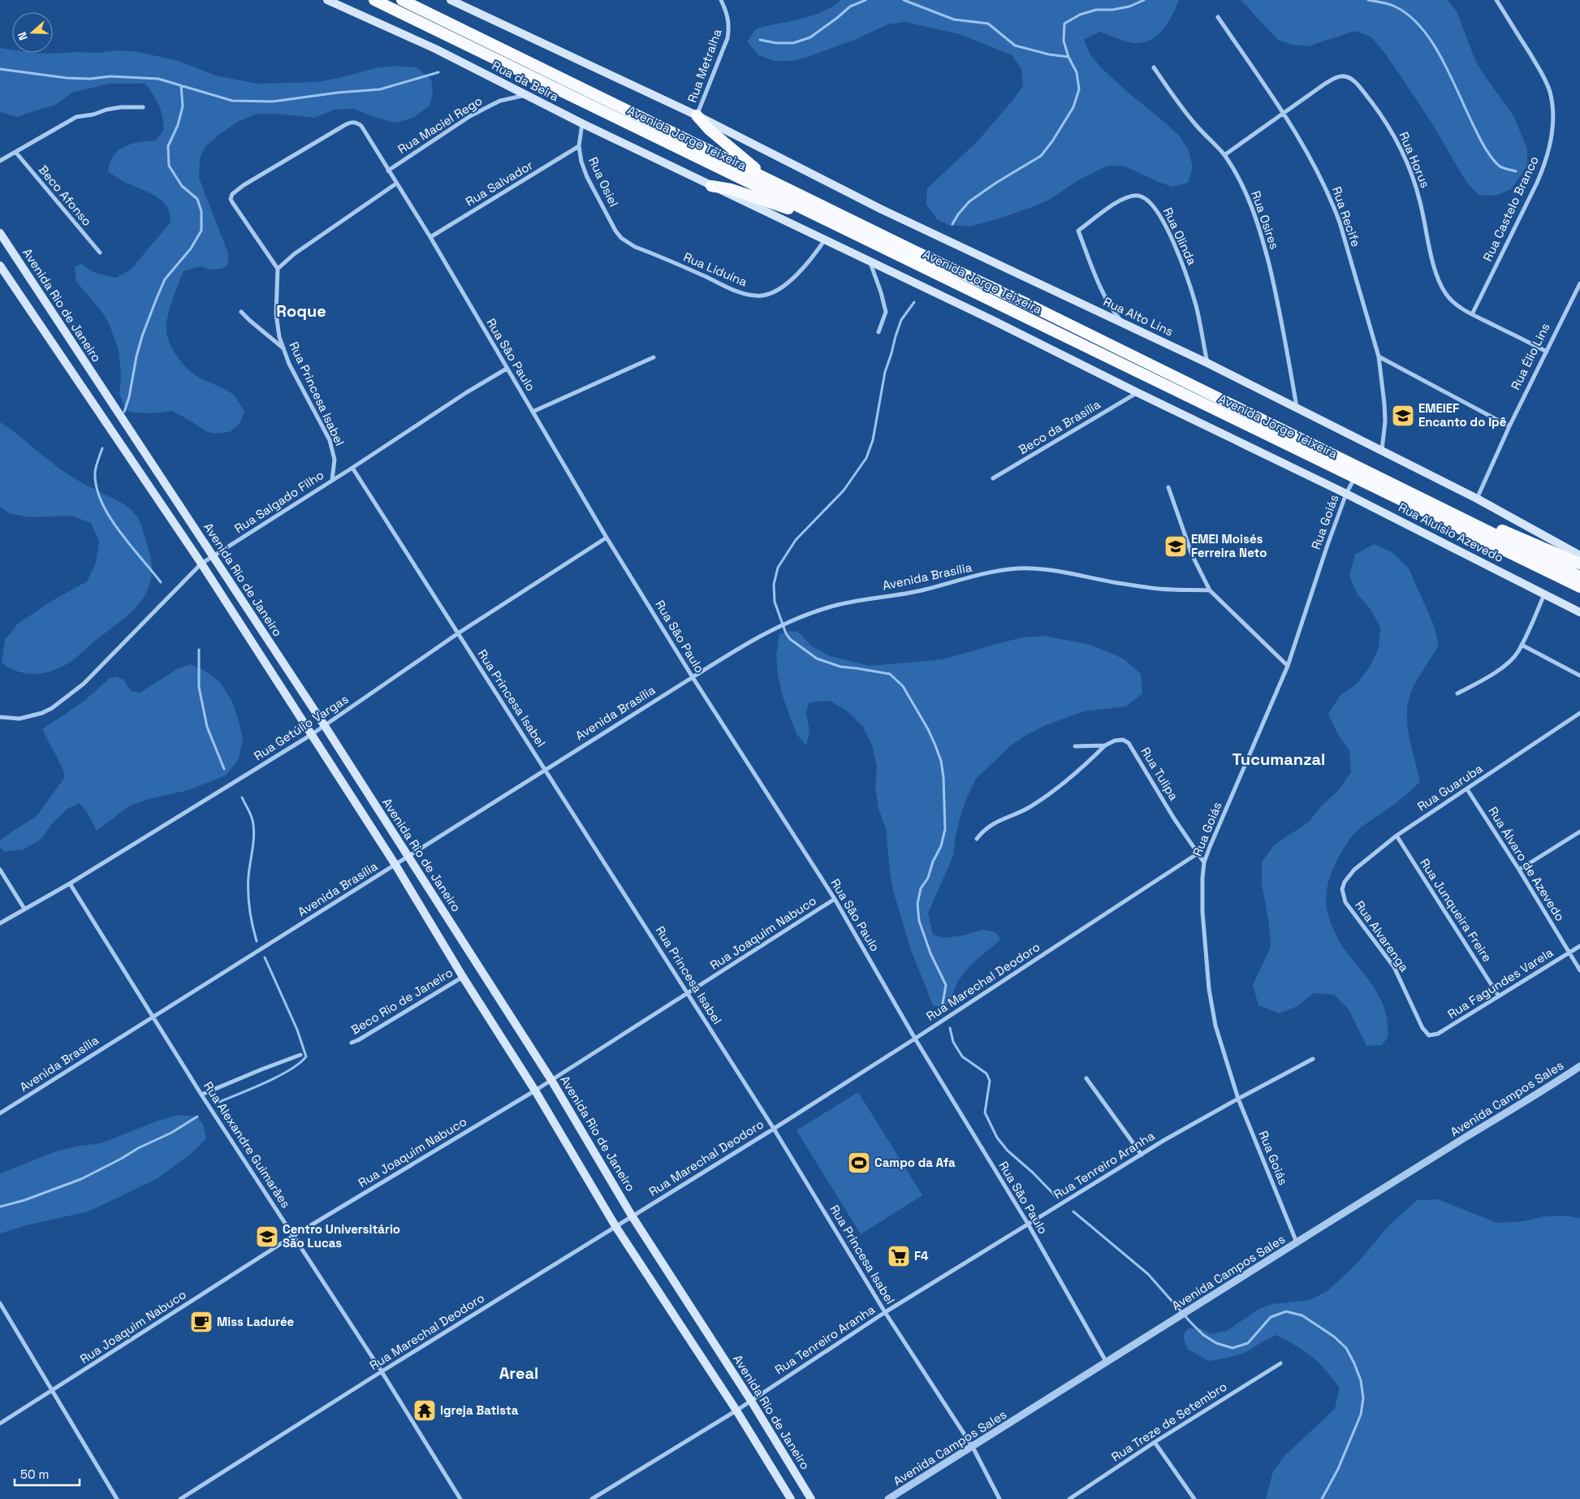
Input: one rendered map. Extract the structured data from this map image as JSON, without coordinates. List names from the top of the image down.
{
  "streets": {
    "highway": ["Avenida Jorge Teixeira"],
    "main road": [
      "Rua da Beira",
      "Avenida Rio de Janeiro",
      "Rua Alto Lins",
      "Rua Aluísio Azevedo"
    ],
    "street": [
      "Rua Metralha",
      "Rua Maciel Rego",
      "Rua Horus",
      "Rua Osiel",
      "Rua Salvador",
      "Beco Afonso",
      "Rua Castelo Branco",
      "Rua Recife",
      "Rua Osires",
      "Rua Olinda",
      "Rua Liduína",
      "Rua São Paulo",
      "Rua Élio Lins",
      "Rua Princesa Isabel",
      "Beco da Brasília",
      "Rua Salgado Filho",
      "Rua Goiás",
      "Avenida Brasília",
      "Rua Getúlio Vargas",
      "Rua Tulipa",
      "Rua Guaruba",
      "Rua Álvaro de Azevedo",
      "Rua Junqueira Freire",
      "Rua Joaquim Nabuco",
      "Rua Alvarenga",
      "Rua Marechal Deodoro",
      "Rua Fagundes Varela",
      "Beco Rio de Janeiro",
      "Avenida Campos Sales",
      "Rua Alexandre Guimarães",
      "Rua Tenreiro Aranha",
      "Rua Treze de Setembro"
    ]
  },
  "crossings": [
    ["Rua Metralha", "Rua Alto Lins"],
    ["Rua da Beira", "Rua Maciel Rego"],
    ["Rua da Beira", "Rua Osiel"],
    ["Rua da Beira", "Rua Liduína"],
    ["Rua da Beira", "Beco da Brasília"],
    ["Rua da Beira", "Rua Aluísio Azevedo"],
    ["Rua Maciel Rego", "Rua São Paulo"],
    ["Avenida Jorge Teixeira", "Rua Goiás"],
    ["Rua Horus", "Rua Castelo Branco"],
    ["Rua Horus", "Rua Recife"],
    ["Rua Horus", "Rua Osires"],
    ["Rua Horus", "Rua Élio Lins"],
    ["Rua Osiel", "Rua Salvador"],
    ["Rua Osiel", "Rua Liduína"],
    ["Rua Salvador", "Rua São Paulo"],
    ["Rua Recife", "Rua Alto Lins"],
    ["Rua Osires", "Rua Alto Lins"],
    ["Rua Olinda", "Rua Alto Lins"],
    ["Avenida Rio de Janeiro", "Rua Salgado Filho"],
    ["Avenida Rio de Janeiro", "Avenida Brasília"],
    ["Avenida Rio de Janeiro", "Rua Getúlio Vargas"],
    ["Avenida Rio de Janeiro", "Rua Joaquim Nabuco"],
    ["Avenida Rio de Janeiro", "Rua Marechal Deodoro"],
    ["Avenida Rio de Janeiro", "Rua Tenreiro Aranha"],
    ["Rua São Paulo", "Rua Princesa Isabel"],
    ["Rua São Paulo", "Rua Salgado Filho"],
    ["Rua São Paulo", "Avenida Brasília"],
    ["Rua São Paulo", "Rua Getúlio Vargas"],
    ["Rua São Paulo", "Rua Joaquim Nabuco"],
    ["Rua São Paulo", "Rua Marechal Deodoro"],
    ["Rua São Paulo", "Avenida Campos Sales"],
    ["Rua São Paulo", "Rua Tenreiro Aranha"],
    ["Rua Princesa Isabel", "Rua Salgado Filho"],
    ["Rua Princesa Isabel", "Avenida Brasília"],
    ["Rua Princesa Isabel", "Rua Getúlio Vargas"],
    ["Rua Princesa Isabel", "Rua Joaquim Nabuco"],
    ["Rua Princesa Isabel", "Rua Marechal Deodoro"],
    ["Rua Princesa Isabel", "Avenida Campos Sales"],
    ["Rua Princesa Isabel", "Rua Tenreiro Aranha"],
    ["Beco da Brasília", "Rua Aluísio Azevedo"],
    ["Rua Goiás", "Rua Aluísio Azevedo"],
    ["Rua Goiás", "Rua Tulipa"],
    ["Rua Goiás", "Avenida Campos Sales"],
    ["Rua Goiás", "Rua Tenreiro Aranha"],
    ["Avenida Brasília", "Rua Alexandre Guimarães"],
    ["Rua Getúlio Vargas", "Rua Alexandre Guimarães"],
    ["Rua Tulipa", "Rua Marechal Deodoro"],
    ["Rua Guaruba", "Rua Álvaro de Azevedo"],
    ["Rua Guaruba", "Rua Junqueira Freire"],
    ["Rua Guaruba", "Rua Alvarenga"],
    ["Rua Álvaro de Azevedo", "Rua Fagundes Varela"],
    ["Rua Junqueira Freire", "Rua Fagundes Varela"],
    ["Rua Joaquim Nabuco", "Rua Alexandre Guimarães"],
    ["Rua Alvarenga", "Rua Fagundes Varela"],
    ["Rua Marechal Deodoro", "Rua Alexandre Guimarães"]
  ],
  "districts": ["Roque", "Tucumanzal", "Areal"],
  "places": {
    "school or university": ["EMEIEF Encanto do Ipê", "EMEI Moisés Ferreira Neto", "Centro Universitário São Lucas"],
    "sports": ["Campo da Afa"],
    "supermarket": ["F4"],
    "cafe": ["Miss Ladurée"],
    "temple": ["Igreja Batista"]
  },
  "scale_bar": "50 m",
  "north": "left"
}
